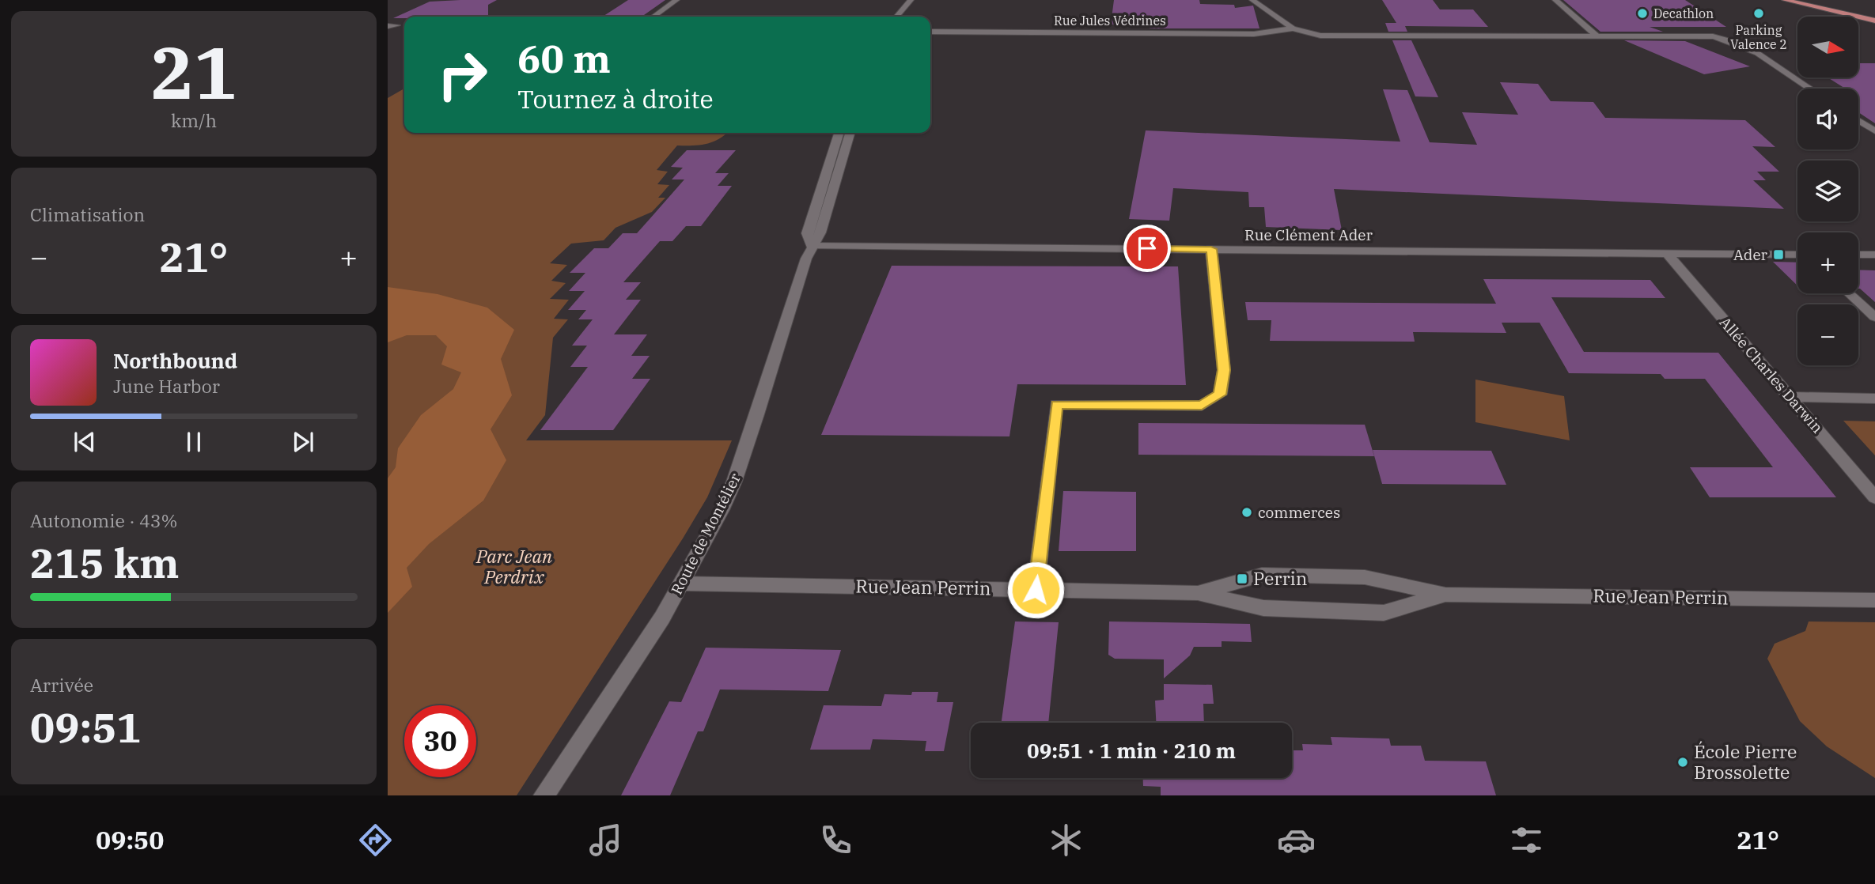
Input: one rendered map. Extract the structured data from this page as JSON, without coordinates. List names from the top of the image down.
{
  "streets": {
    "street": [
      "Rue Jules Védrines",
      "Rue Clément Ader",
      "Allée Charles Darwin",
      "Route de Montélier",
      "Rue Jean Perrin"
    ]
  },
  "crossings": [
    ["Rue Clément Ader", "Allée Charles Darwin"],
    ["Rue Clément Ader", "Route de Montélier"],
    ["Route de Montélier", "Rue Jean Perrin"]
  ],
  "parks": ["Parc Jean Perdrix"],
  "places": {
    "other": [
      "Decathlon",
      "Parking Valence 2",
      "commerces",
      "École Pierre Brossolette"
    ],
    "transit": ["Ader", "Perrin"]
  },
  "north": "right",
  "page": {
    "tile": [
      ["21", "km/h"],
      "Climatisation",
      ["Autonomie · 43%", "215 km"],
      ["Arrivée", "09:51"]
    ],
    "map_buttons": ["+", "−"],
    "turn": ["60 m", "Tournez à droite"],
    "heat": ["−", "21°", "+"],
    "song": ["Northbound", "June Harbor"],
    "limit": "30",
    "trip": "09:51 · 1 min · 210 m",
    "tabs": ["09:50", "21°"]
  }
}
